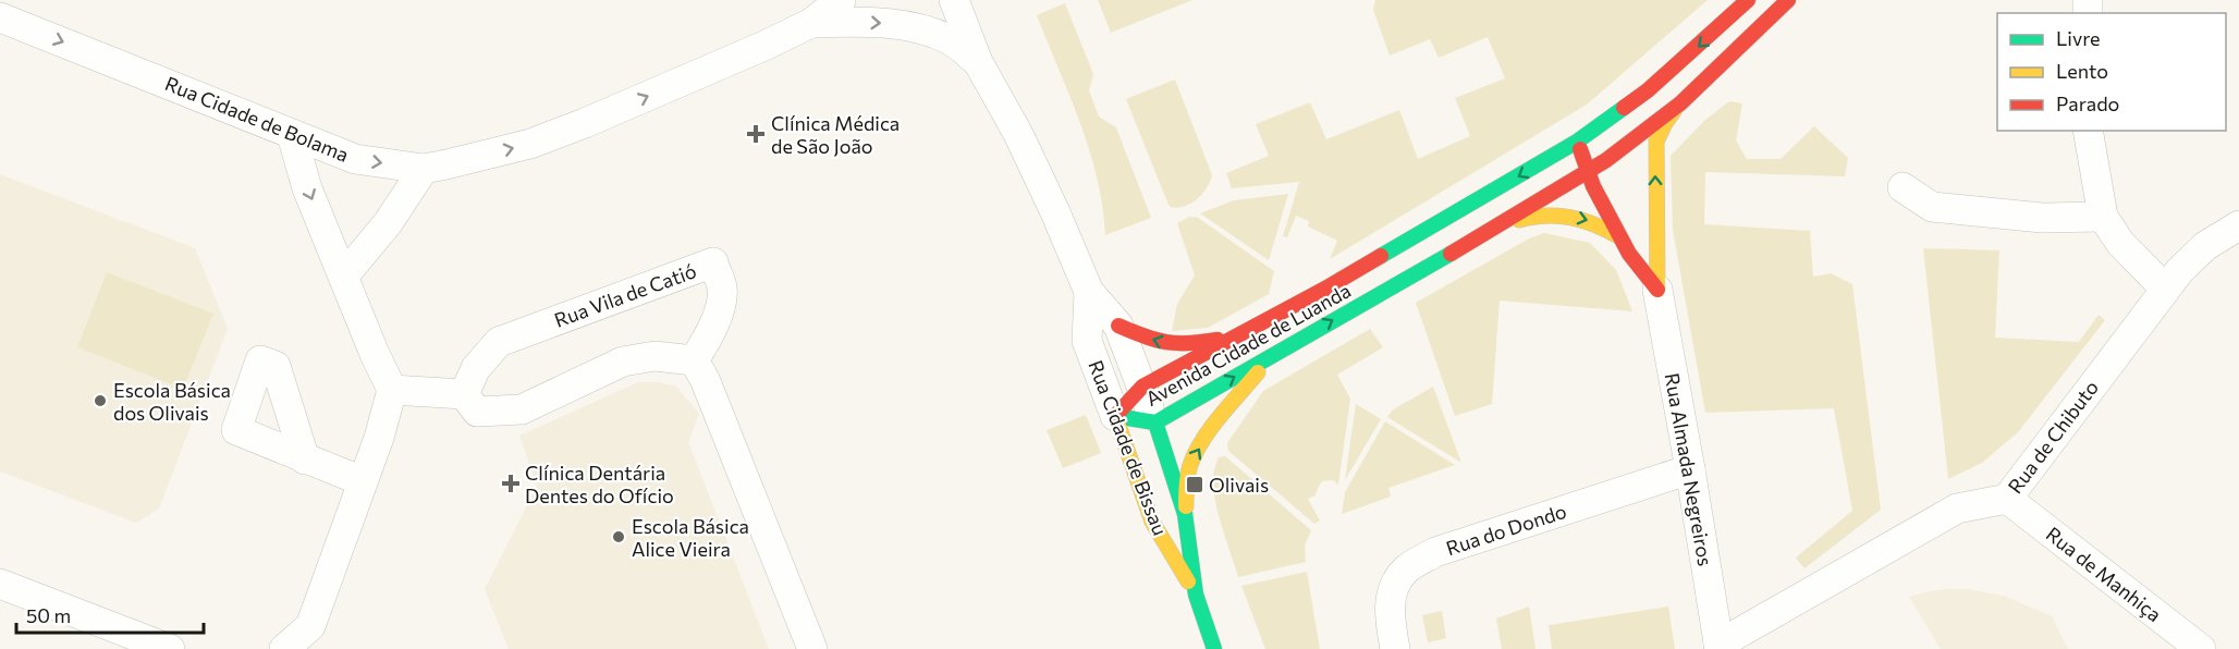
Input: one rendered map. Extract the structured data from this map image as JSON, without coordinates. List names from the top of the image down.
{
  "streets": {
    "main road": ["Avenida Cidade de Luanda", "Rua Cidade de Bissau"],
    "street": [
      "Rua Cidade de Bolama",
      "Rua Vila de Catió",
      "Rua de Chibuto",
      "Rua Almada Negreiros",
      "Rua do Dondo",
      "Rua de Manhiça"
    ]
  },
  "crossings": [
    ["Rua Cidade de Bolama", "Rua Cidade de Bissau"],
    ["Avenida Cidade de Luanda", "Rua Cidade de Bissau"],
    ["Rua de Chibuto", "Rua Almada Negreiros"],
    ["Rua de Chibuto", "Rua de Manhiça"],
    ["Rua Almada Negreiros", "Rua do Dondo"]
  ],
  "one_way": ["Rua Cidade de Bolama"],
  "places": {
    "health": ["Clínica Médica de São João", "Clínica Dentária Dentes do Ofício"],
    "other": ["Escola Básica dos Olivais", "Escola Básica Alice Vieira"],
    "transit": ["Olivais"]
  },
  "legend": ["Livre", "Lento", "Parado"],
  "scale_bar": "50 m"
}
